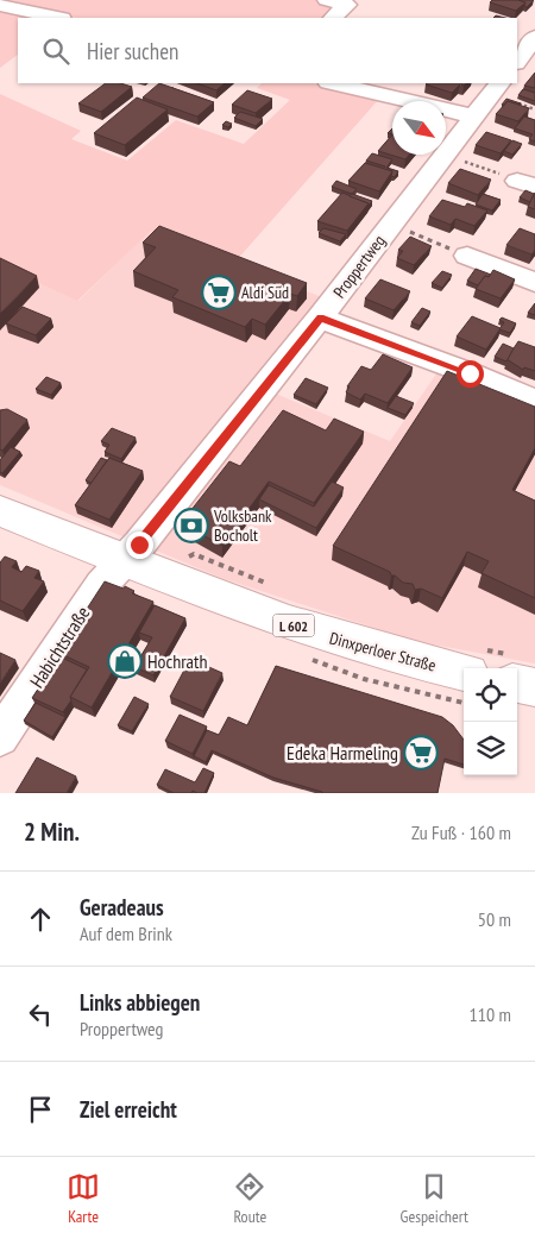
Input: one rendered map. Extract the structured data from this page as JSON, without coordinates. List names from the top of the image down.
{
  "streets": {
    "main road": ["L 602", "Dinxperloer Straße"],
    "street": ["Proppertweg", "Habichtstraße"]
  },
  "crossings": [
    ["Proppertweg", "Habichtstraße"],
    ["Proppertweg", "Dinxperloer Straße"],
    ["Habichtstraße", "Dinxperloer Straße"]
  ],
  "places": {
    "supermarket": ["Aldi Süd", "Edeka Harmeling"],
    "bank": ["Volksbank Bocholt"],
    "shop": ["Hochrath"]
  },
  "north": "bottom right",
  "page": {
    "search": "Hier suchen",
    "heading": ["2 Min.", "Zu Fuß · 160 m"],
    "list": [
      ["Geradeaus", "Auf dem Brink", "50 m"],
      ["Links abbiegen", "Proppertweg", "110 m"],
      "Ziel erreicht"
    ],
    "nav": ["Karte", "Route", "Gespeichert"]
  }
}
